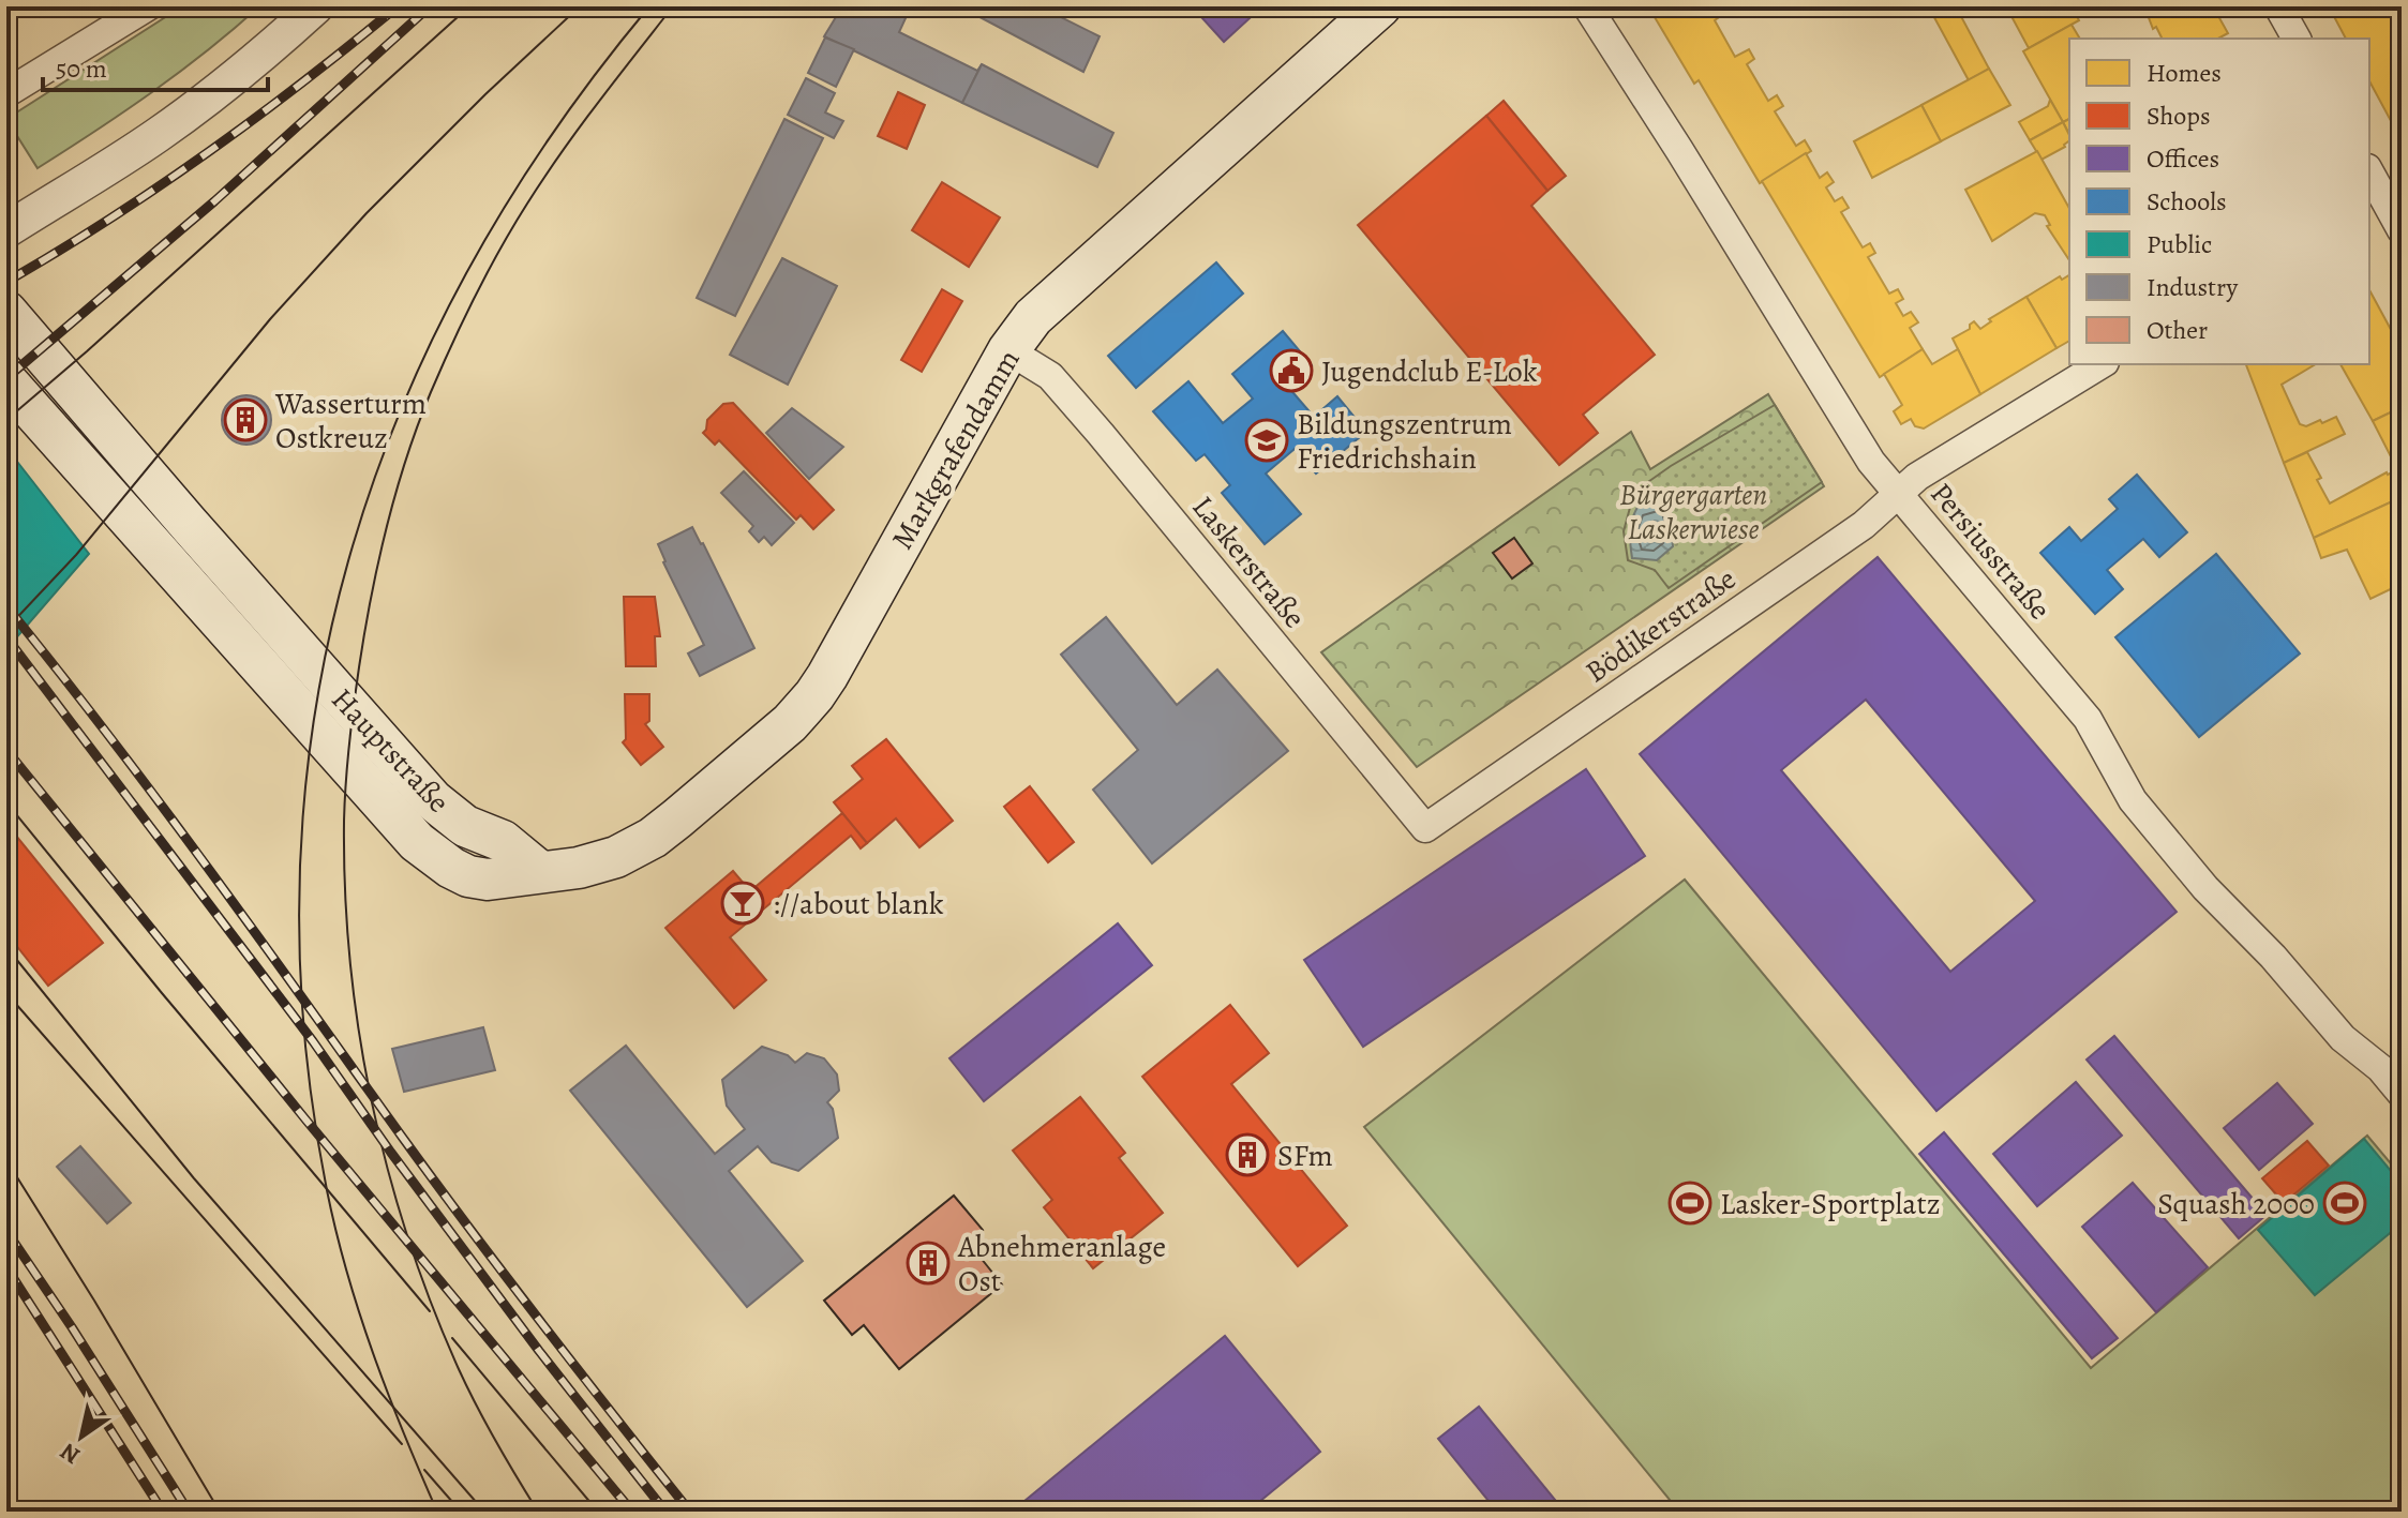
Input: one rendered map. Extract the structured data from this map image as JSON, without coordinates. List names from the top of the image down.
{
  "streets": {
    "main road": ["Markgrafendamm", "Hauptstraße"],
    "street": ["Persiusstraße", "Laskerstraße", "Bödikerstraße"]
  },
  "crossings": [
    ["Markgrafendamm", "Laskerstraße"],
    ["Markgrafendamm", "Hauptstraße"],
    ["Persiusstraße", "Bödikerstraße"],
    ["Laskerstraße", "Bödikerstraße"]
  ],
  "parks": ["Bürgergarten Laskerwiese"],
  "places": {
    "public building": ["Jugendclub E-Lok"],
    "building": ["Wasserturm Ostkreuz", "SFm", "Abnehmeranlage Ost"],
    "school or university": ["Bildungszentrum Friedrichshain"],
    "bar": ["://about blank"],
    "sports": ["Lasker-Sportplatz", "Squash 2000"]
  },
  "legend": [
    "Homes",
    "Shops",
    "Offices",
    "Schools",
    "Public",
    "Industry",
    "Other"
  ],
  "scale_bar": "50 m",
  "north": "bottom left"
}
